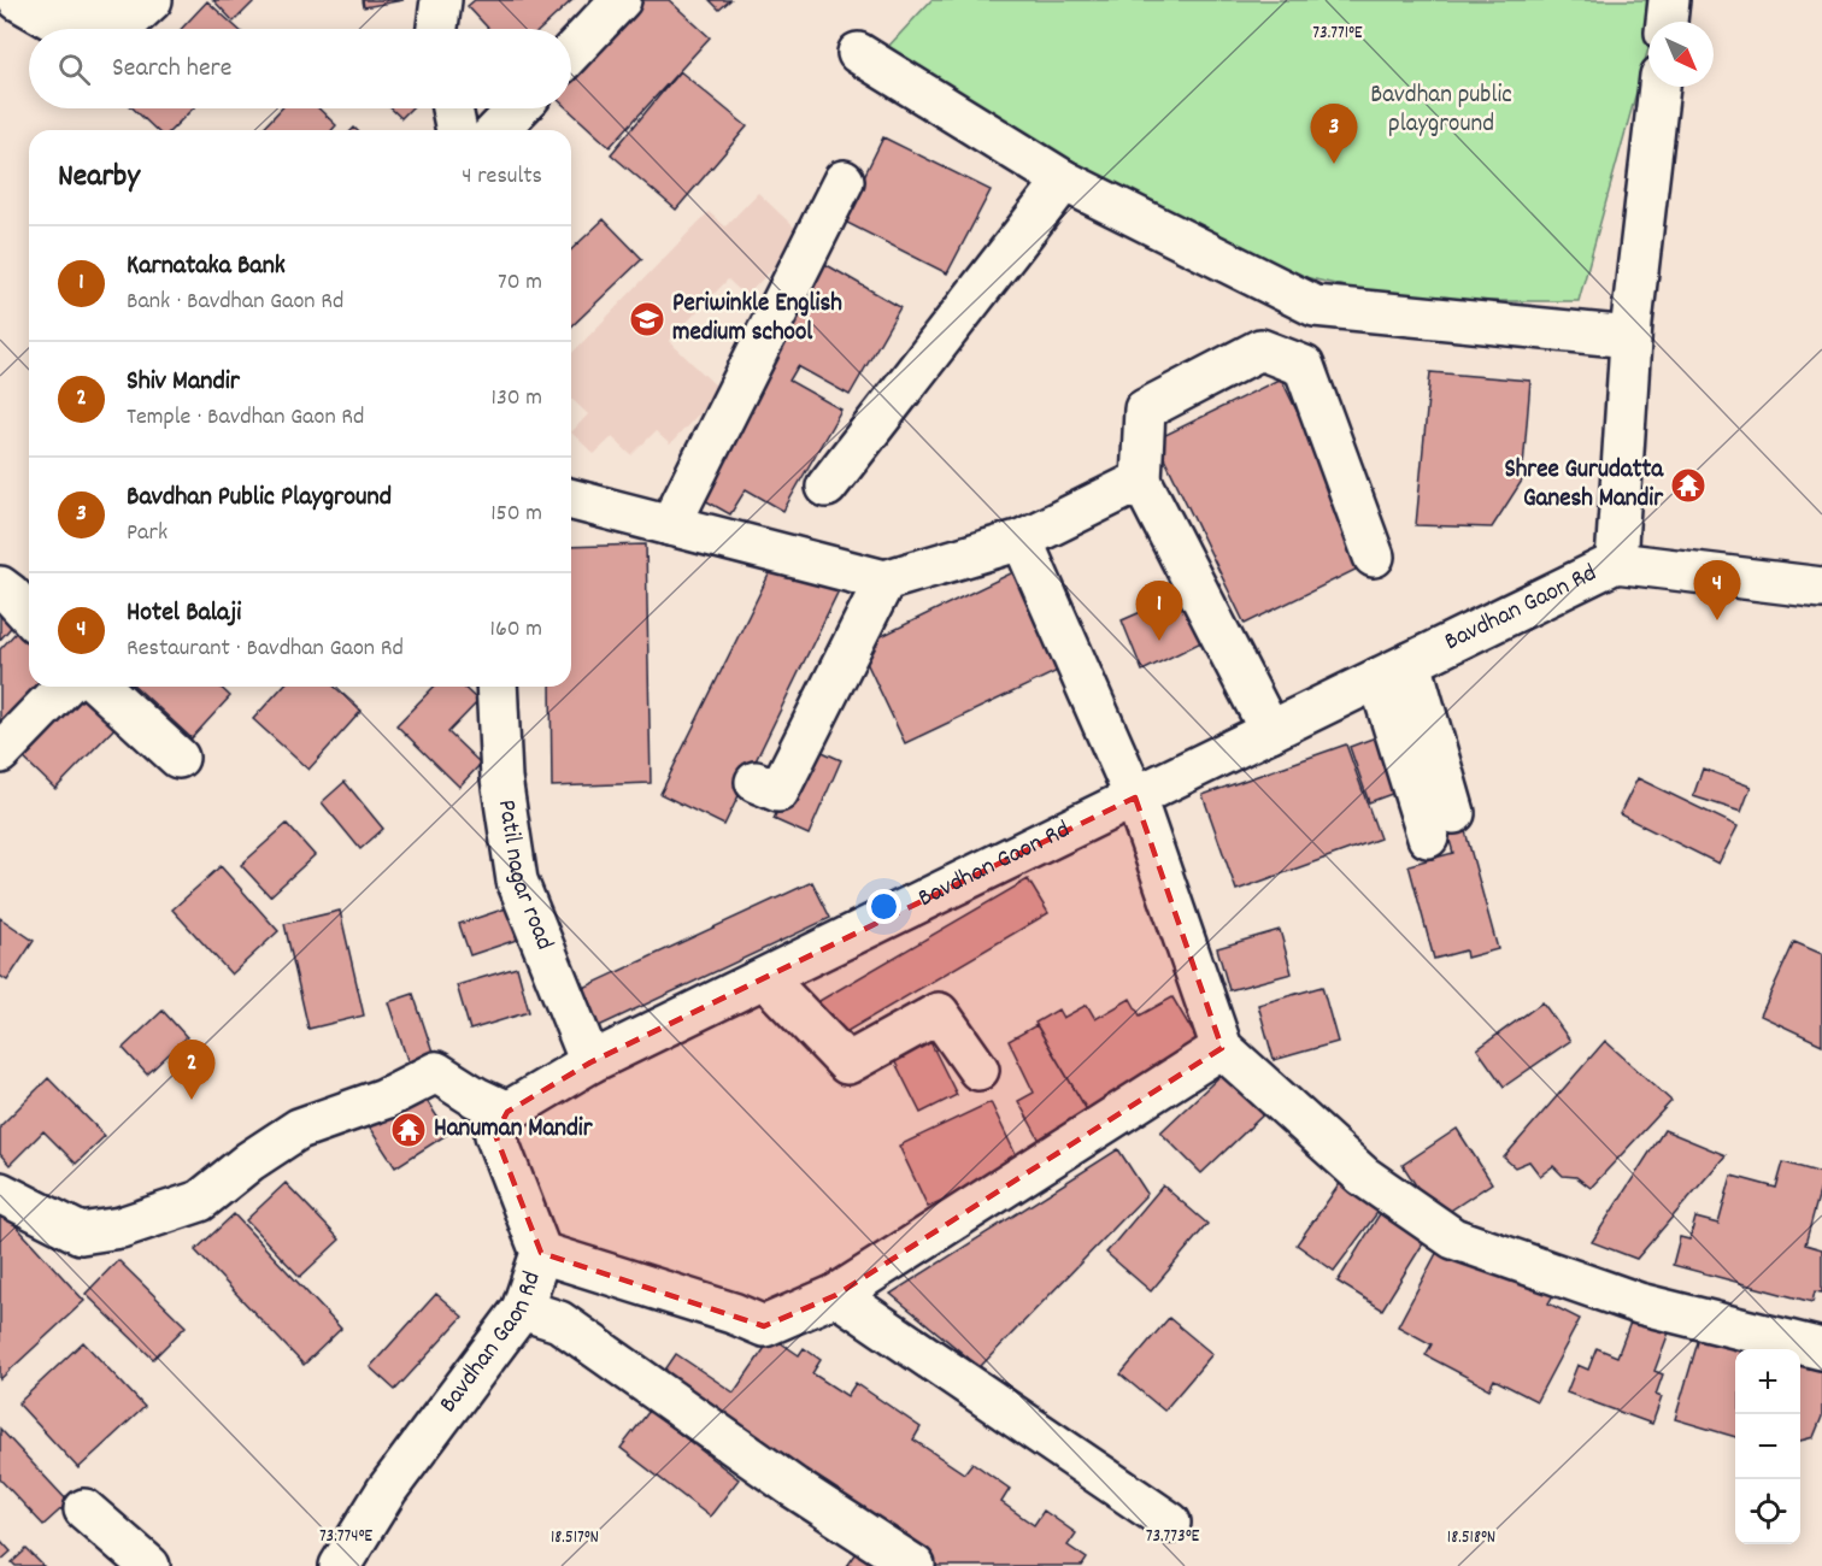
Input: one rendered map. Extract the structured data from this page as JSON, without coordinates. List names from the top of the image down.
{
  "streets": {
    "street": ["Bavdhan Gaon Rd", "Patil nagar road"]
  },
  "crossings": [
    ["Bavdhan Gaon Rd", "Patil nagar road"]
  ],
  "parks": ["Bavdhan public playground"],
  "places": {
    "school or university": ["Periwinkle English medium school"],
    "temple": ["Shree Gurudatta Ganesh Mandir", "Hanuman Mandir"]
  },
  "north": "bottom right",
  "page": {
    "search": "Search here",
    "pins": [
      "3",
      "4",
      "1",
      "2"
    ],
    "heading": ["Nearby", "4 results"],
    "list": [
      {
        "mark": "1",
        "name": "Karnataka Bank",
        "note": "Bank · Bavdhan Gaon Rd",
        "value": "70 m"
      },
      {
        "mark": "2",
        "name": "Shiv Mandir",
        "note": "Temple · Bavdhan Gaon Rd",
        "value": "130 m"
      },
      {
        "mark": "3",
        "name": "Bavdhan Public Playground",
        "note": "Park",
        "value": "150 m"
      },
      {
        "mark": "4",
        "name": "Hotel Balaji",
        "note": "Restaurant · Bavdhan Gaon Rd",
        "value": "160 m"
      }
    ],
    "map_buttons": ["+", "−"]
  },
  "coordinates": [
    "73.771°E",
    "73.774°E",
    "73.773°E",
    "18.517°N",
    "18.518°N"
  ]
}
